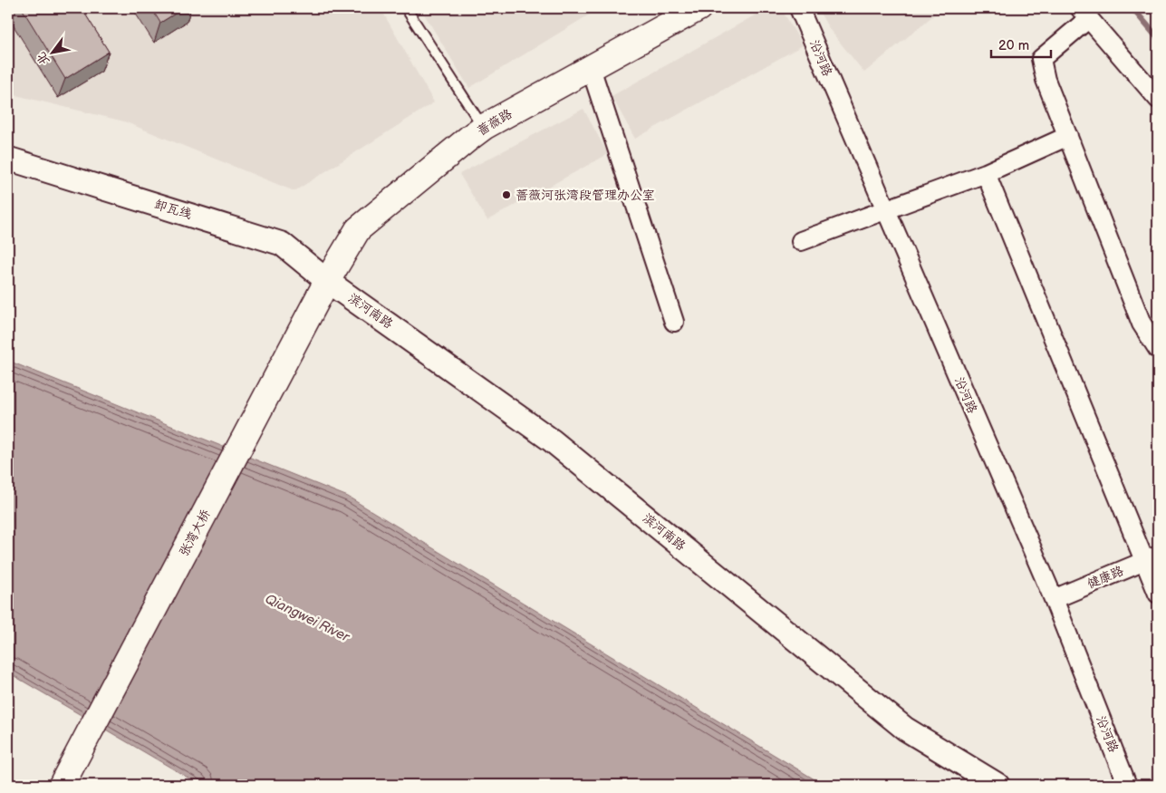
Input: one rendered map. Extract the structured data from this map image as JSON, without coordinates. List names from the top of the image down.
{
  "streets": {
    "main road": ["蔷薇路", "张湾大桥"],
    "street": [
      "沿河路",
      "卸瓦线",
      "滨河南路",
      "健康路"
    ]
  },
  "crossings": [
    ["沿河路", "健康路"],
    ["蔷薇路", "卸瓦线"],
    ["蔷薇路", "滨河南路"],
    ["蔷薇路", "张湾大桥"],
    ["卸瓦线", "滨河南路"],
    ["卸瓦线", "张湾大桥"],
    ["滨河南路", "张湾大桥"]
  ],
  "water": ["Qiangwei River"],
  "places": ["蔷薇河张湾段管理办公室"],
  "scale_bar": "20 m",
  "north": "bottom left"
}
